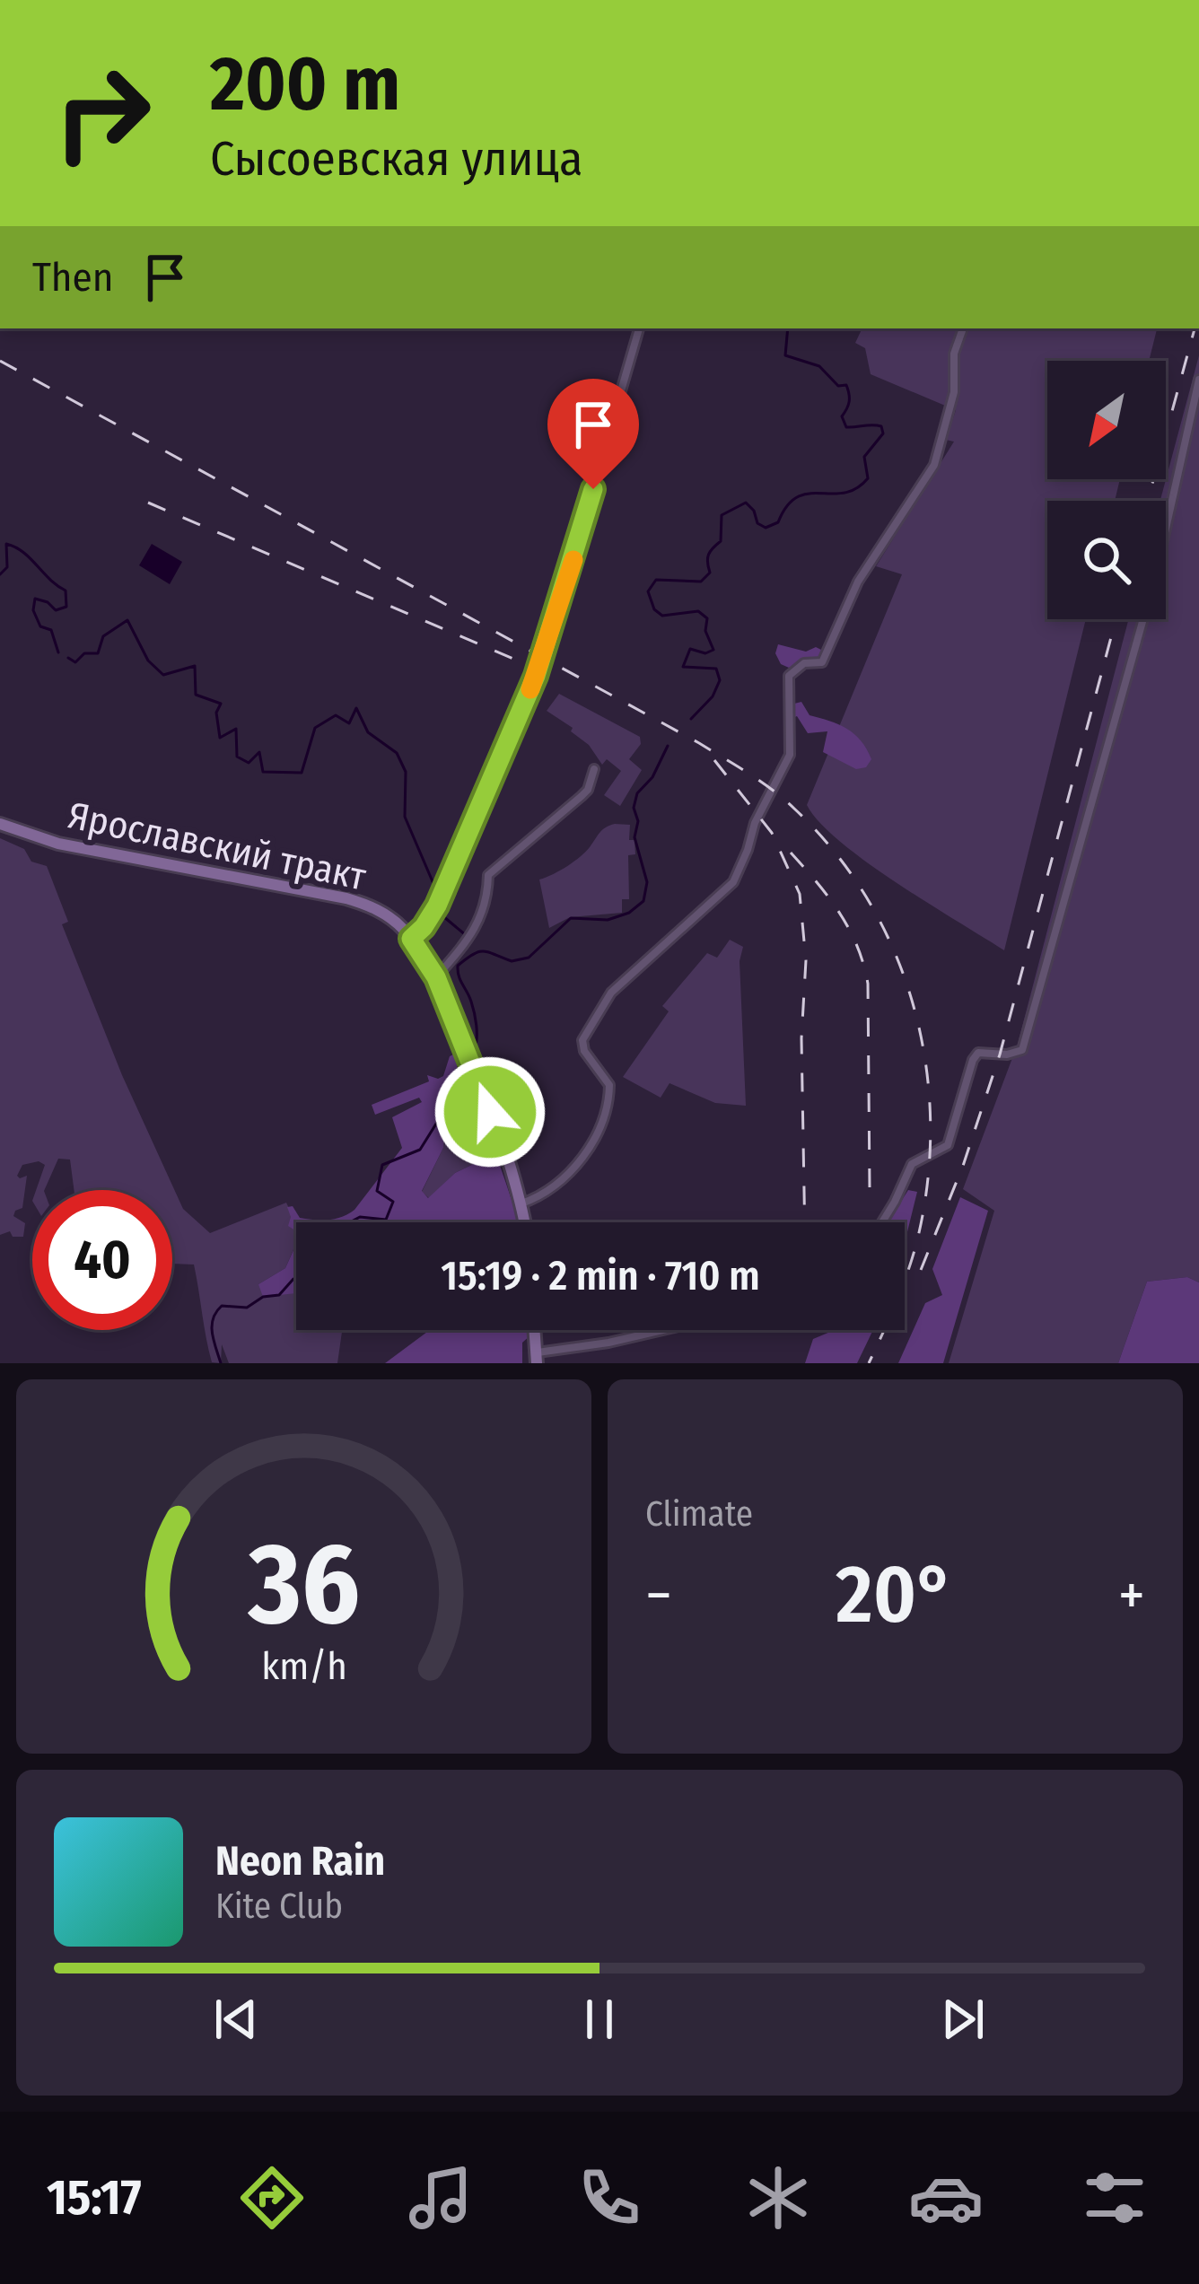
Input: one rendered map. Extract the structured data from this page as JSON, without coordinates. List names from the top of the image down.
{
  "streets": {
    "street": ["Ярославский тракт"]
  },
  "north": "bottom left",
  "page": {
    "turn": ["200 m", "Сысоевская улица"],
    "then": "Then",
    "limit": "40",
    "trip": "15:19 · 2 min · 710 m",
    "tile": "Climate",
    "heat": ["−", "20°", "+"],
    "song": ["Neon Rain", "Kite Club"],
    "tabs": "15:17",
    "gauge": ["36", "km/h"]
  }
}
